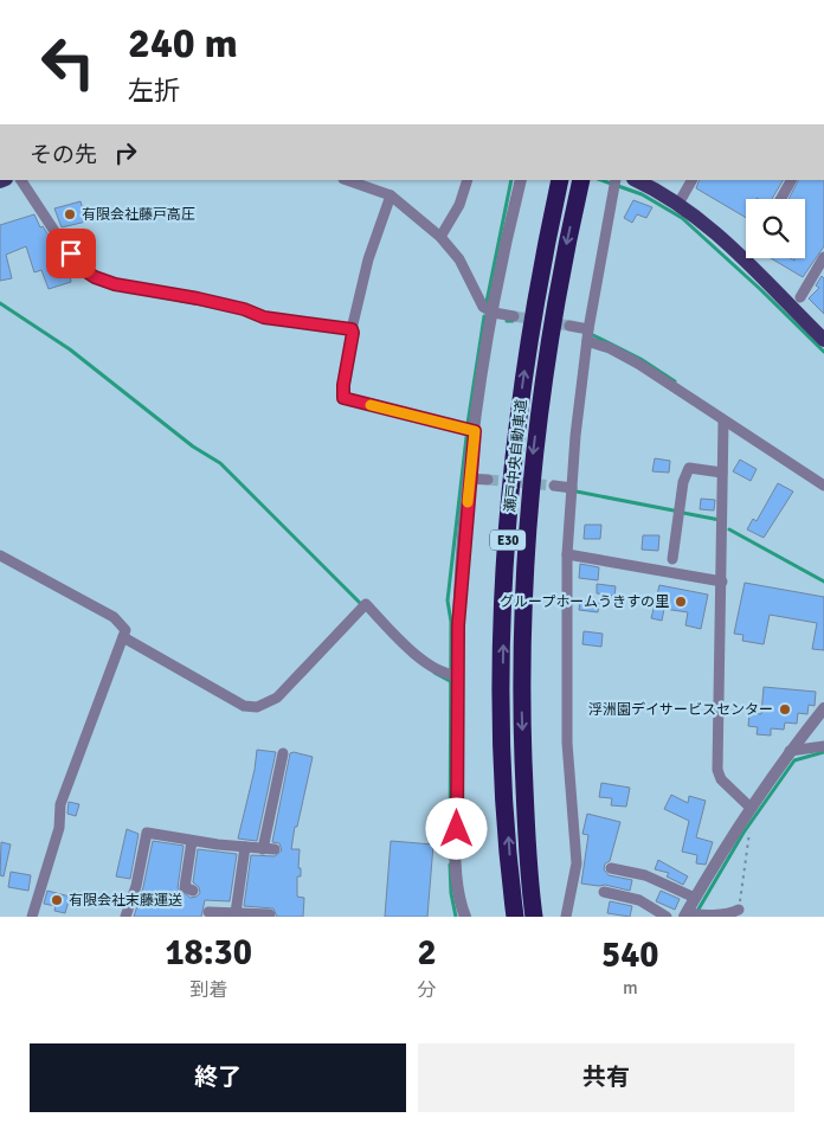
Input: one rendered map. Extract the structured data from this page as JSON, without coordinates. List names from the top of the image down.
{
  "streets": {
    "highway": ["瀬戸中央自動車道", "E30"]
  },
  "places": [
    "有限会社藤戸高圧",
    "グループホームうきすの里",
    "浮洲園デイサービスセンター",
    "有限会社末藤運送"
  ],
  "page": {
    "turn": ["240 m", "左折"],
    "then": "その先",
    "eta": [
      "18:30",
      "到着",
      "2",
      "分",
      "540",
      "m"
    ],
    "buttons": ["終了", "共有"]
  }
}
